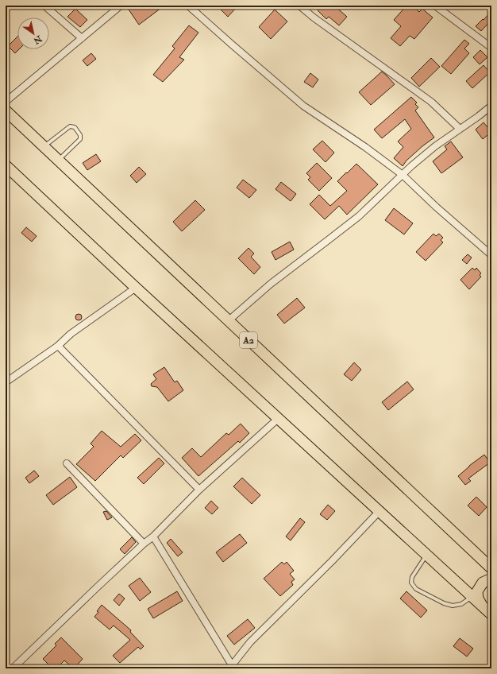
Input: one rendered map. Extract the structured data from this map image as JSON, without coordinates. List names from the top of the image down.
{
  "streets": {
    "highway": ["A2"]
  },
  "north": "bottom right"
}
